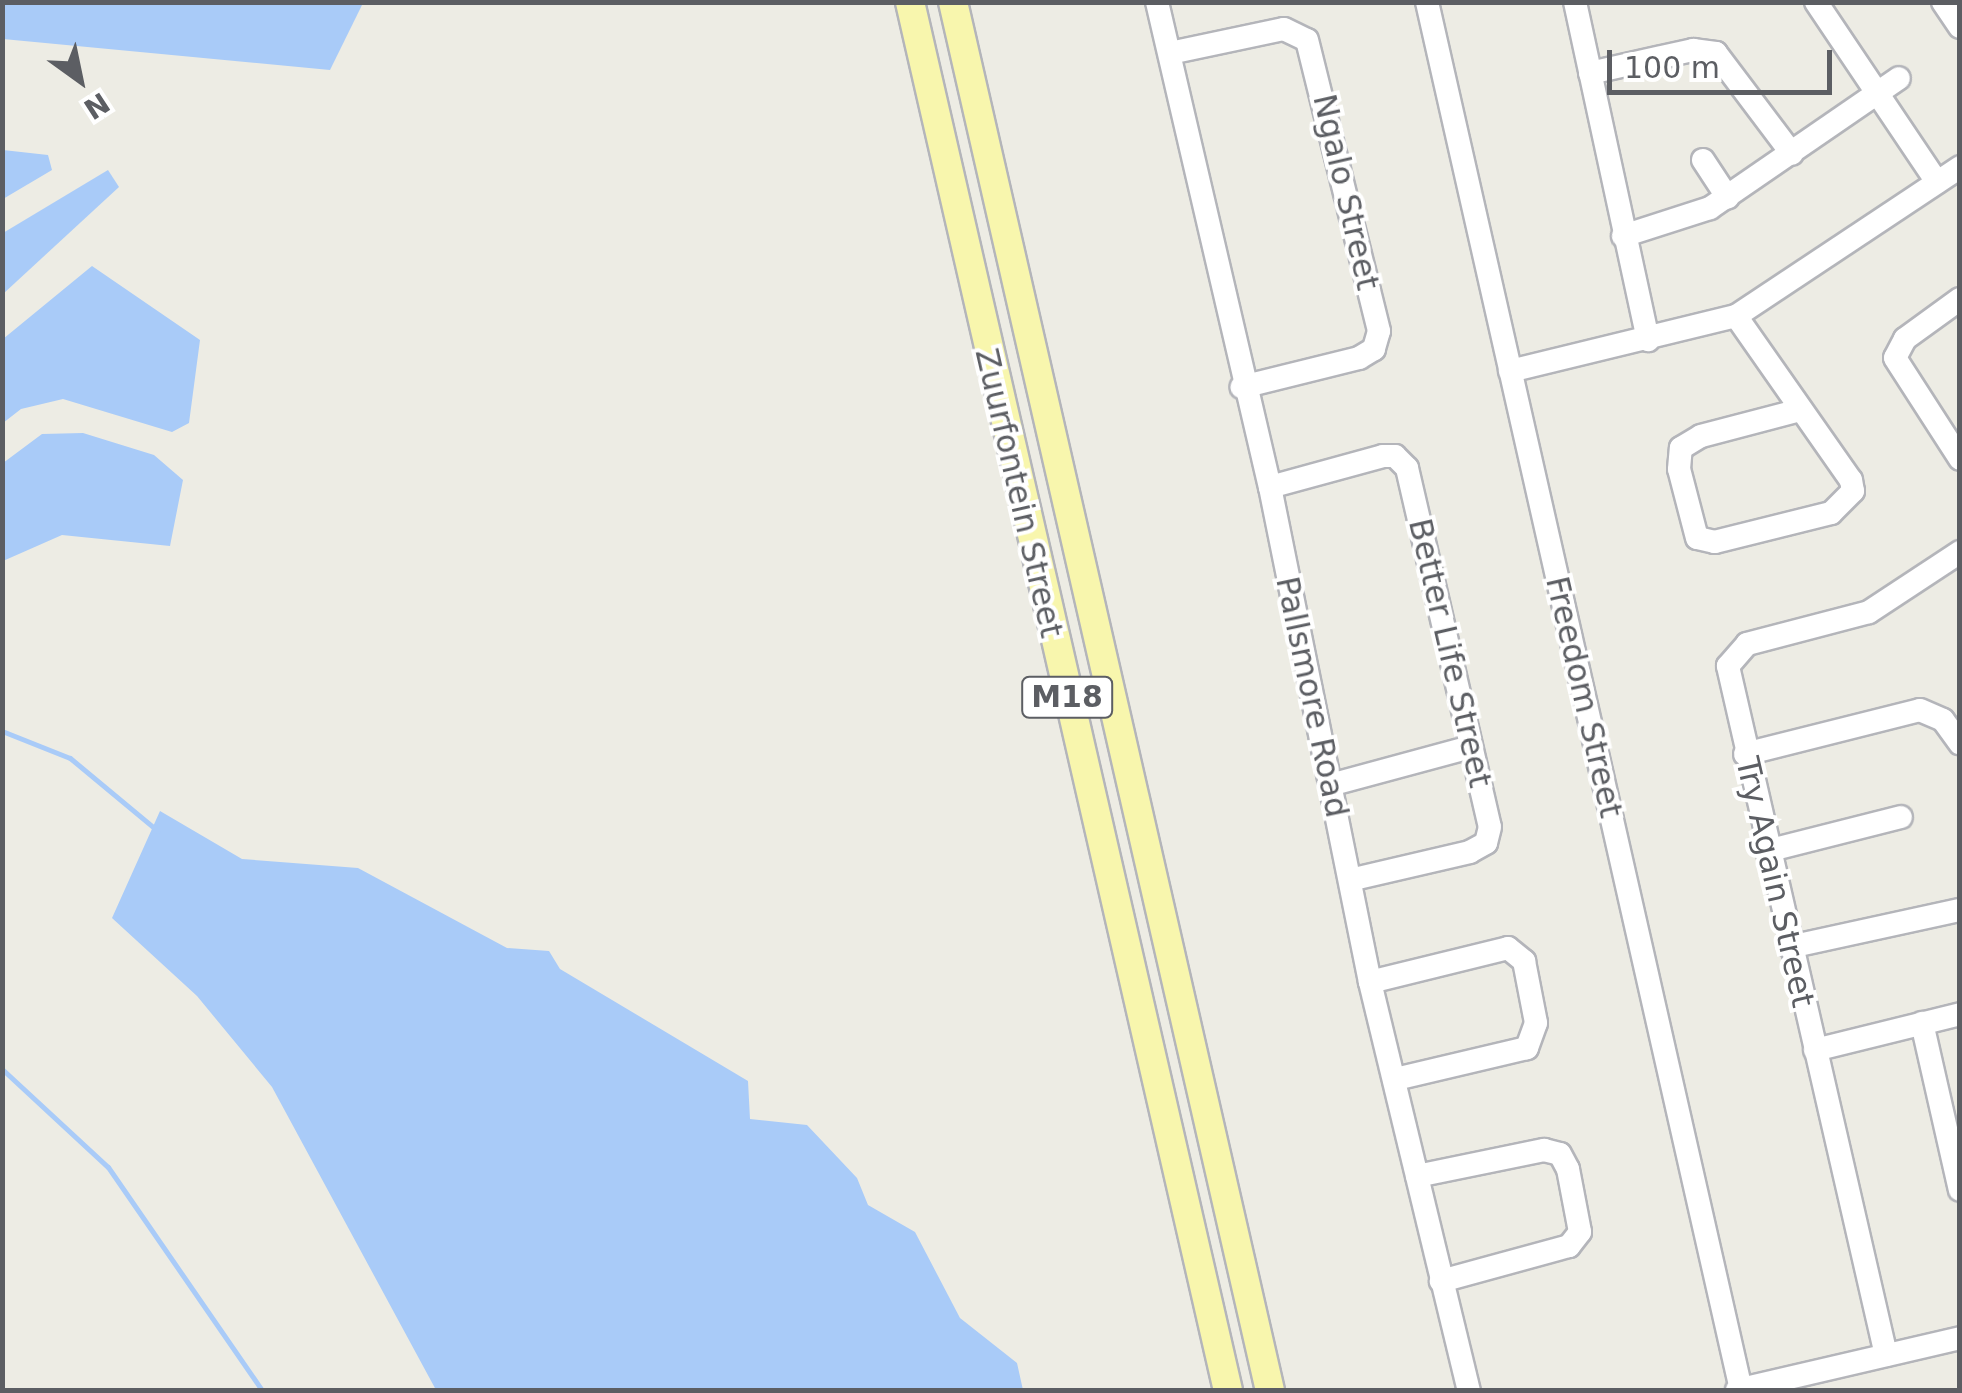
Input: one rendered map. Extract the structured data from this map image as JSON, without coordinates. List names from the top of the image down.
{
  "streets": {
    "main road": ["Zuurfontein Street", "M18"],
    "street": [
      "Ngalo Street",
      "Better Life Street",
      "Pallsmore Road",
      "Freedom Street",
      "Try Again Street"
    ]
  },
  "crossings": [
    ["Ngalo Street", "Pallsmore Road"],
    ["Better Life Street", "Pallsmore Road"]
  ],
  "scale_bar": "100 m",
  "north": "bottom right"
}
